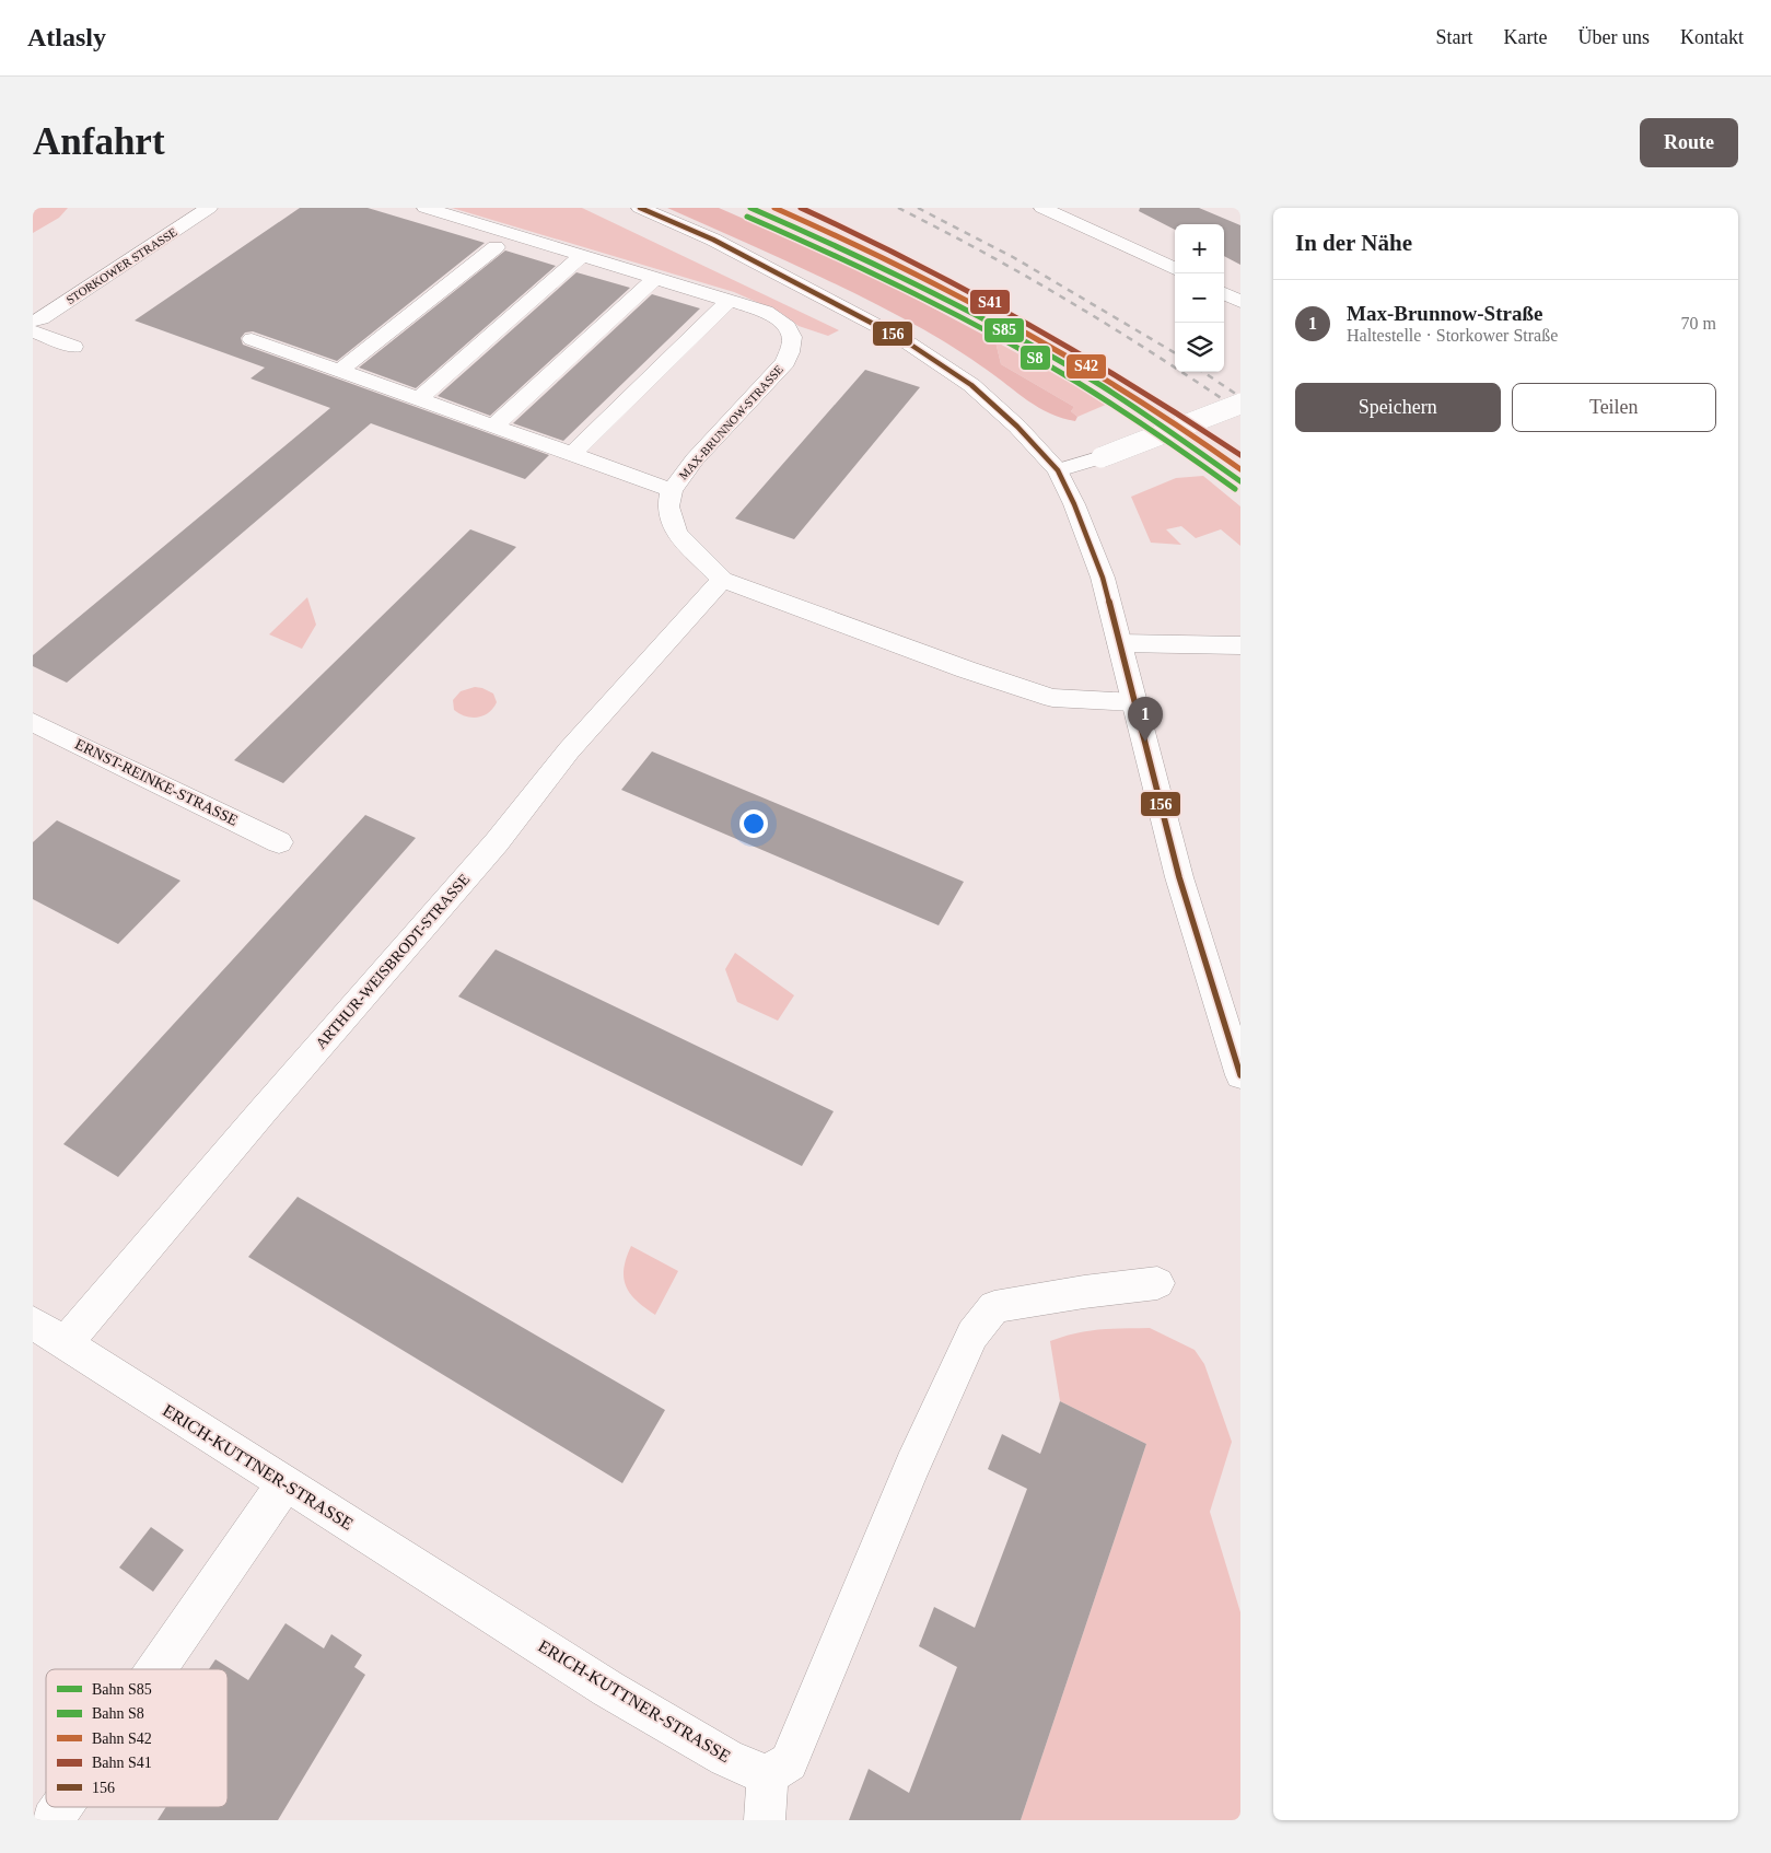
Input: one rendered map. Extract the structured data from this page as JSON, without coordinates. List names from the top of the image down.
{
  "streets": {
    "street": [
      "STORKOWER STRASSE",
      "MAX-BRUNNOW-STRASSE",
      "ERNST-REINKE-STRASSE",
      "ARTHUR-WEISBRODT-STRASSE",
      "ERICH-KUTTNER-STRASSE"
    ]
  },
  "crossings": [
    ["MAX-BRUNNOW-STRASSE", "ARTHUR-WEISBRODT-STRASSE"],
    ["ARTHUR-WEISBRODT-STRASSE", "ERICH-KUTTNER-STRASSE"]
  ],
  "lines": [
    "rail line S85",
    "rail line S42",
    "rail line S41",
    "transit line 156",
    "rail line S8"
  ],
  "legend": [
    "Bahn S85",
    "Bahn S8",
    "Bahn S42",
    "Bahn S41",
    "156"
  ],
  "page": {
    "header": "Atlasly",
    "nav": [
      "Start",
      "Karte",
      "Über uns",
      "Kontakt"
    ],
    "buttons": [
      "Route",
      ["Speichern", "Teilen"]
    ],
    "title": "Anfahrt",
    "heading": "In der Nähe",
    "map_buttons": ["+", "−"],
    "list": [
      {
        "mark": "1",
        "name": "Max-Brunnow-Straße",
        "note": "Haltestelle · Storkower Straße",
        "value": "70 m"
      }
    ],
    "pins": "1"
  }
}
